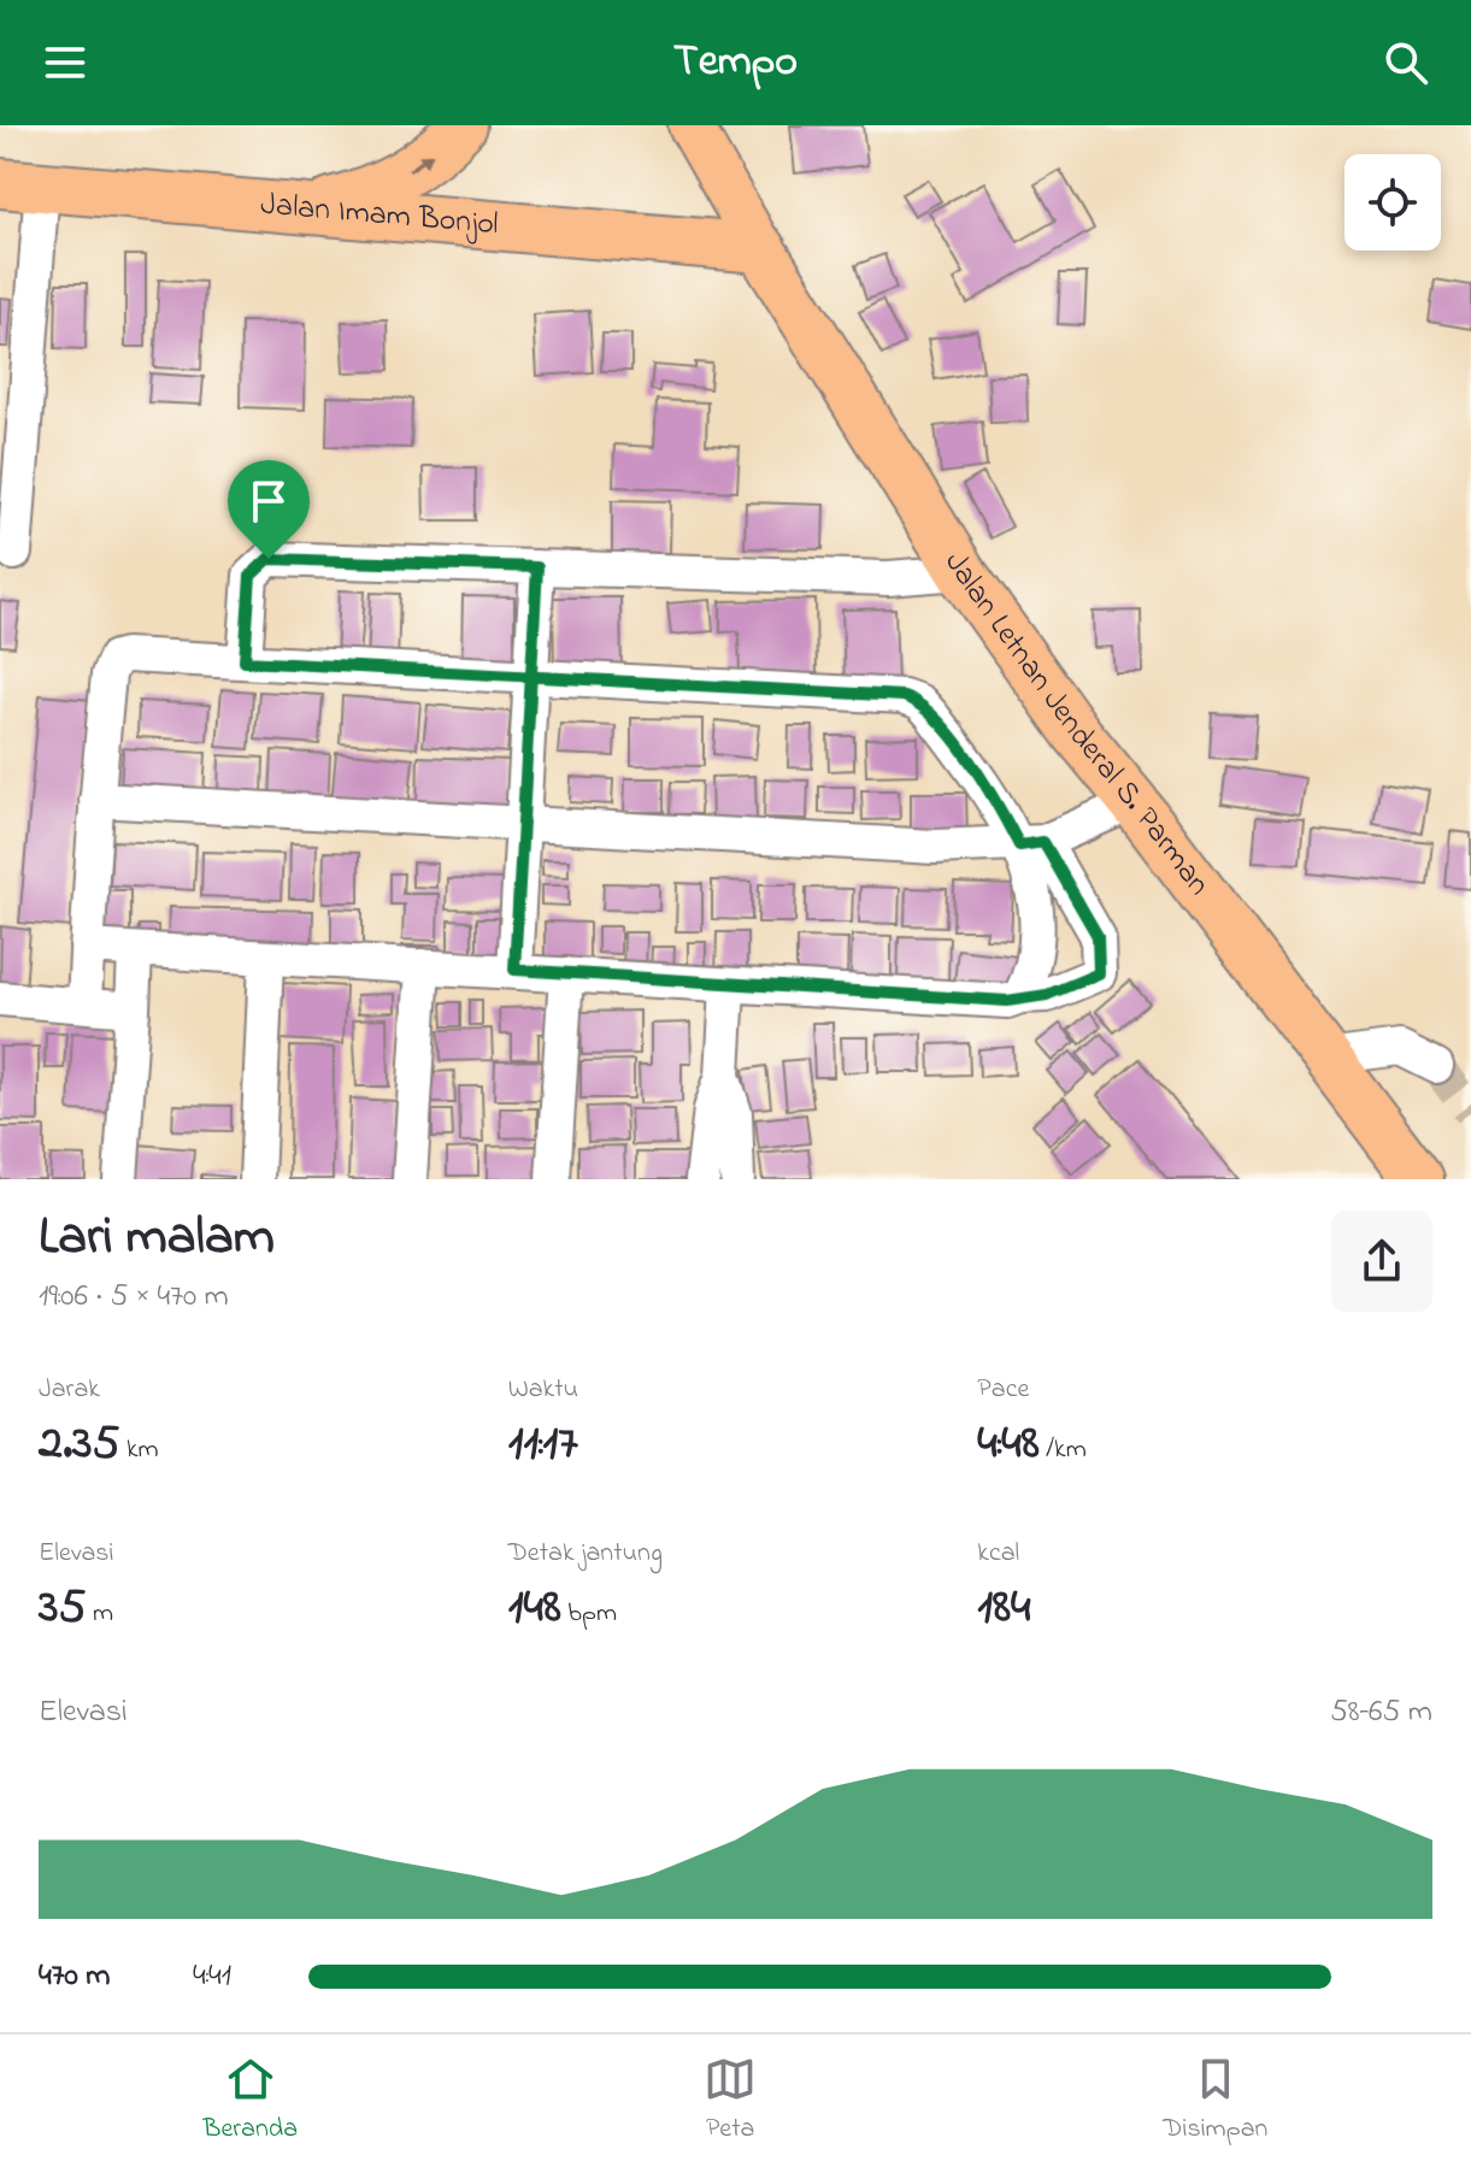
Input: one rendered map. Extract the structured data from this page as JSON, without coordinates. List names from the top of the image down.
{
  "streets": {
    "highway": ["Jalan Imam Bonjol", "Jalan Letnan Jenderal S. Parman"]
  },
  "crossings": [
    ["Jalan Imam Bonjol", "Jalan Letnan Jenderal S. Parman"]
  ],
  "page": {
    "header": "Tempo",
    "heading": ["Lari malam", "19:06 · 5 × 470 m"],
    "stats": [
      ["Jarak", "2.35 km"],
      ["Waktu", "11:17"],
      ["Pace", "4:48 /km"],
      ["Elevasi", "35 m"],
      ["Detak jantung", "148 bpm"],
      ["kcal", "184"]
    ],
    "chart": ["Elevasi", "58–65 m"],
    "list": [
      {
        "name": "470 m",
        "note": "4:41"
      }
    ],
    "tabs": ["Beranda", "Peta", "Disimpan"]
  }
}
